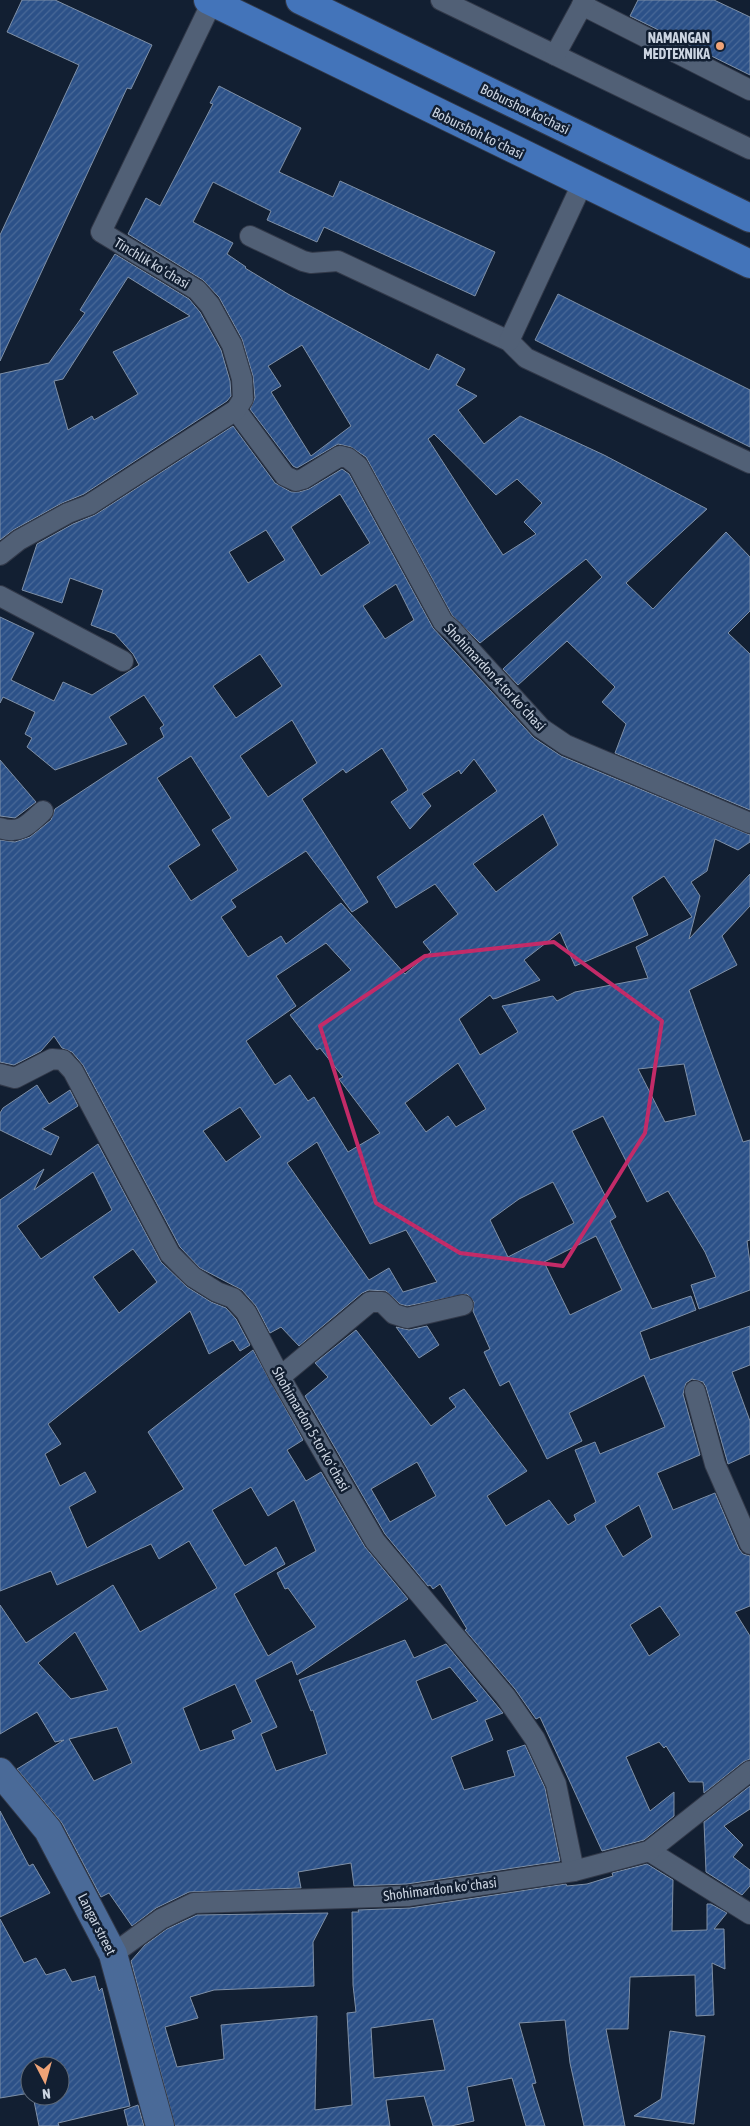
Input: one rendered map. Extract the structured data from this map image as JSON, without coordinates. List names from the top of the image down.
{
  "streets": {
    "main road": ["Boburshox ko'chasi", "Boburshoh koʻchasi"],
    "street": [
      "Tinchlik koʻchasi",
      "Shohimardon 4-tor koʻchasi",
      "Shohimardon 5-tor koʻchasi",
      "Shohimardon koʻchasi",
      "Langar street"
    ]
  },
  "crossings": [
    ["Boburshoh koʻchasi", "Tinchlik koʻchasi"],
    ["Tinchlik koʻchasi", "Shohimardon 4-tor koʻchasi"],
    ["Shohimardon 5-tor koʻchasi", "Shohimardon koʻchasi"],
    ["Shohimardon koʻchasi", "Langar street"]
  ],
  "places": ["NAMANGAN MEDTEXNIKA"],
  "north": "bottom"
}
